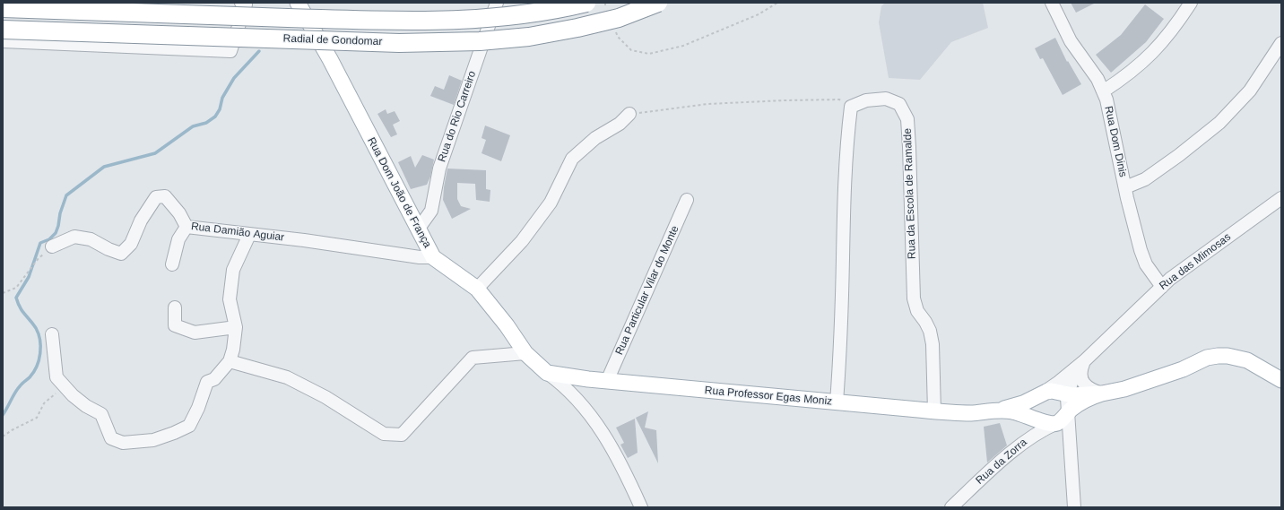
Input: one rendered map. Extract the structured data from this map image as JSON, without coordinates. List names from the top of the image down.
{
  "streets": {
    "highway": ["Radial de Gondomar"],
    "main road": ["Rua Dom João de França", "Rua Professor Egas Moniz"],
    "street": [
      "Rua do Rio Carreiro",
      "Rua Dom Dinis",
      "Rua da Escola de Ramalde",
      "Rua Damião Aguiar",
      "Rua das Mimosas",
      "Rua Particular Vilar do Monte",
      "Rua da Zorra"
    ]
  },
  "crossings": [
    ["Rua do Rio Carreiro", "Rua Dom João de França"],
    ["Rua Dom Dinis", "Rua das Mimosas"],
    ["Rua Dom João de França", "Rua Damião Aguiar"],
    ["Rua Dom João de França", "Rua Professor Egas Moniz"],
    ["Rua da Escola de Ramalde", "Rua Professor Egas Moniz"],
    ["Rua das Mimosas", "Rua Professor Egas Moniz"],
    ["Rua das Mimosas", "Rua da Zorra"],
    ["Rua Particular Vilar do Monte", "Rua Professor Egas Moniz"],
    ["Rua Professor Egas Moniz", "Rua da Zorra"]
  ]
}
